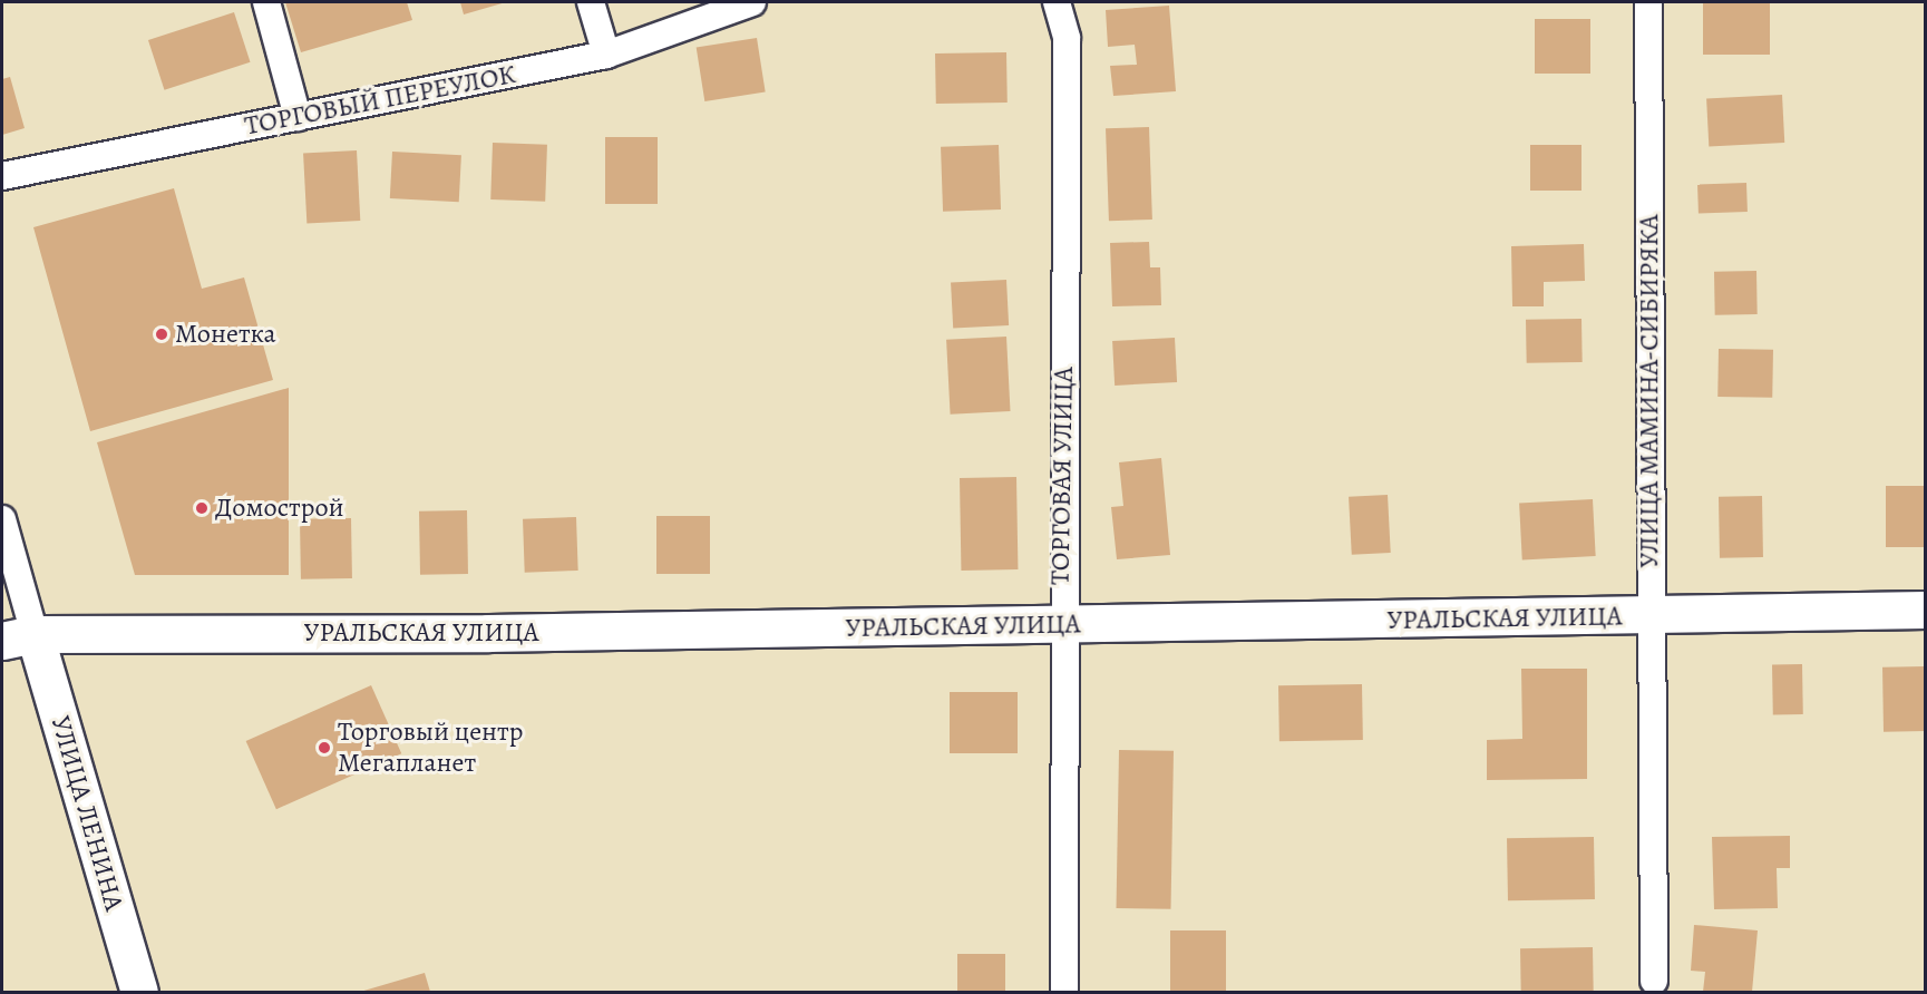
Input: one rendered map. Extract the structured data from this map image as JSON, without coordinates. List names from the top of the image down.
{
  "streets": {
    "main road": ["УРАЛЬСКАЯ УЛИЦА", "УЛИЦА ЛЕНИНА"],
    "street": ["ТОРГОВЫЙ ПЕРЕУЛОК", "УЛИЦА МАМИНА-СИБИРЯКА", "ТОРГОВАЯ УЛИЦА"]
  },
  "crossings": [
    ["УЛИЦА МАМИНА-СИБИРЯКА", "УРАЛЬСКАЯ УЛИЦА"],
    ["ТОРГОВАЯ УЛИЦА", "УРАЛЬСКАЯ УЛИЦА"],
    ["УРАЛЬСКАЯ УЛИЦА", "УЛИЦА ЛЕНИНА"]
  ],
  "places": ["Монетка", "Домострой", "Торговый центр Мегапланет"]
}
